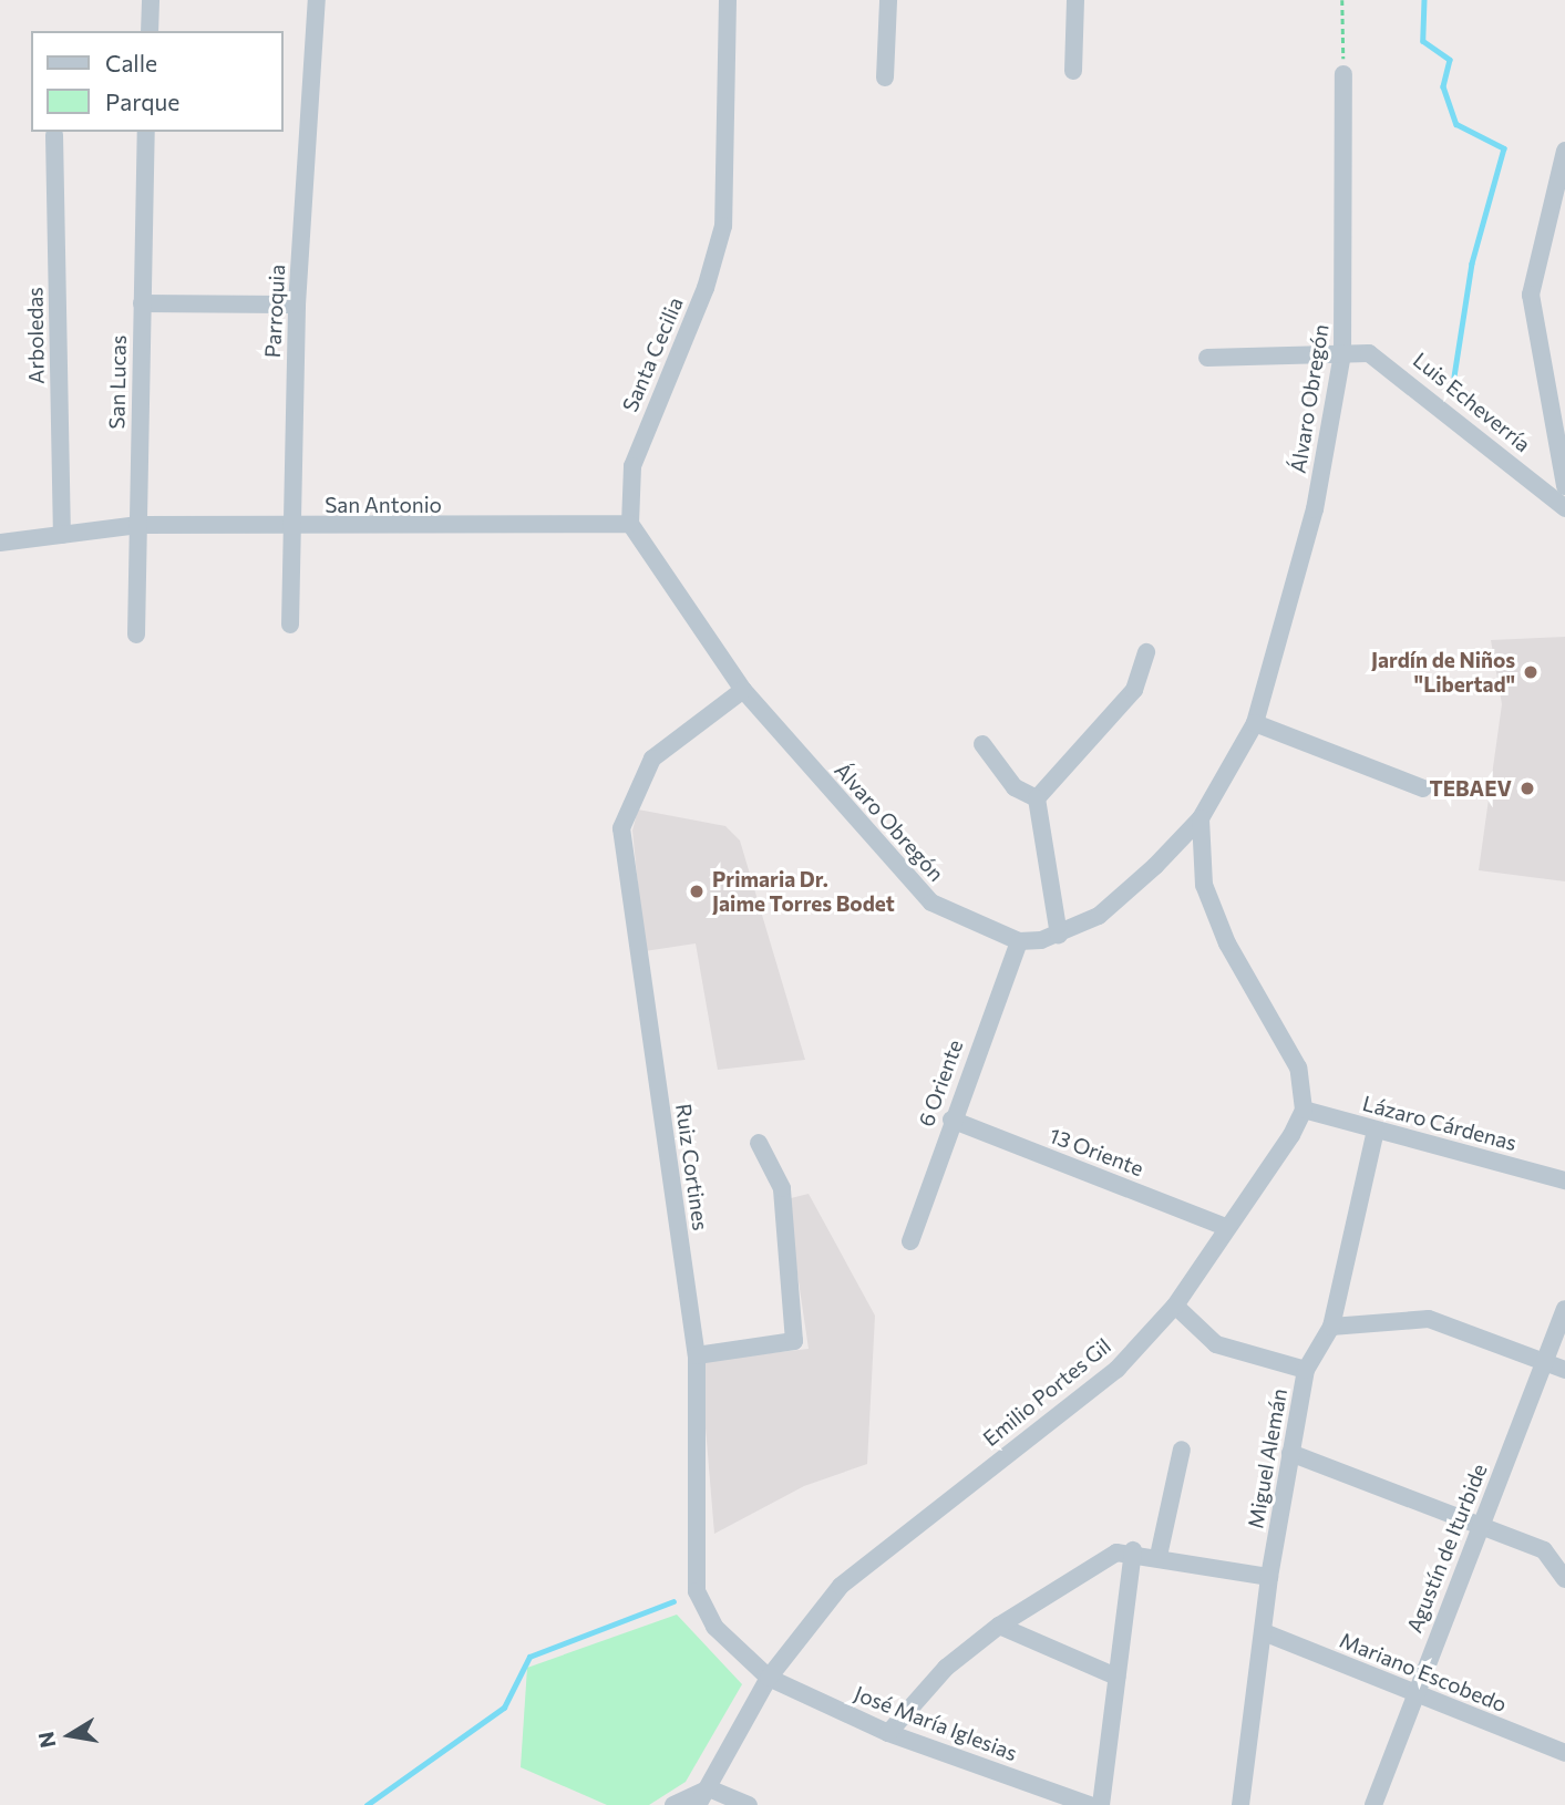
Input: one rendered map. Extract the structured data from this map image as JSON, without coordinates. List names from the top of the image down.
{
  "streets": {
    "street": [
      "Parroquia",
      "Arboledas",
      "Santa Cecilia",
      "San Lucas",
      "Álvaro Obregón",
      "Luis Echeverría",
      "San Antonio",
      "6 Oriente",
      "Lázaro Cárdenas",
      "13 Oriente",
      "Ruiz Cortines",
      "Emilio Portes Gil",
      "Miguel Alemán",
      "Agustín de Iturbide",
      "Mariano Escobedo",
      "José María Iglesias"
    ]
  },
  "crossings": [
    ["Parroquia", "San Antonio"],
    ["Arboledas", "San Antonio"],
    ["Santa Cecilia", "San Antonio"],
    ["San Lucas", "San Antonio"],
    ["Álvaro Obregón", "Luis Echeverría"],
    ["Álvaro Obregón", "6 Oriente"],
    ["Álvaro Obregón", "Ruiz Cortines"],
    ["6 Oriente", "13 Oriente"],
    ["Lázaro Cárdenas", "Emilio Portes Gil"],
    ["Lázaro Cárdenas", "Miguel Alemán"],
    ["13 Oriente", "Emilio Portes Gil"],
    ["Ruiz Cortines", "Emilio Portes Gil"],
    ["Ruiz Cortines", "José María Iglesias"],
    ["Emilio Portes Gil", "José María Iglesias"],
    ["Miguel Alemán", "Mariano Escobedo"],
    ["Agustín de Iturbide", "Mariano Escobedo"]
  ],
  "places": ["Jardín de Niños \"Libertad\"", "TEBAEV", "Primaria Dr. Jaime Torres Bodet"],
  "legend": ["Calle", "Parque"],
  "north": "left"
}
